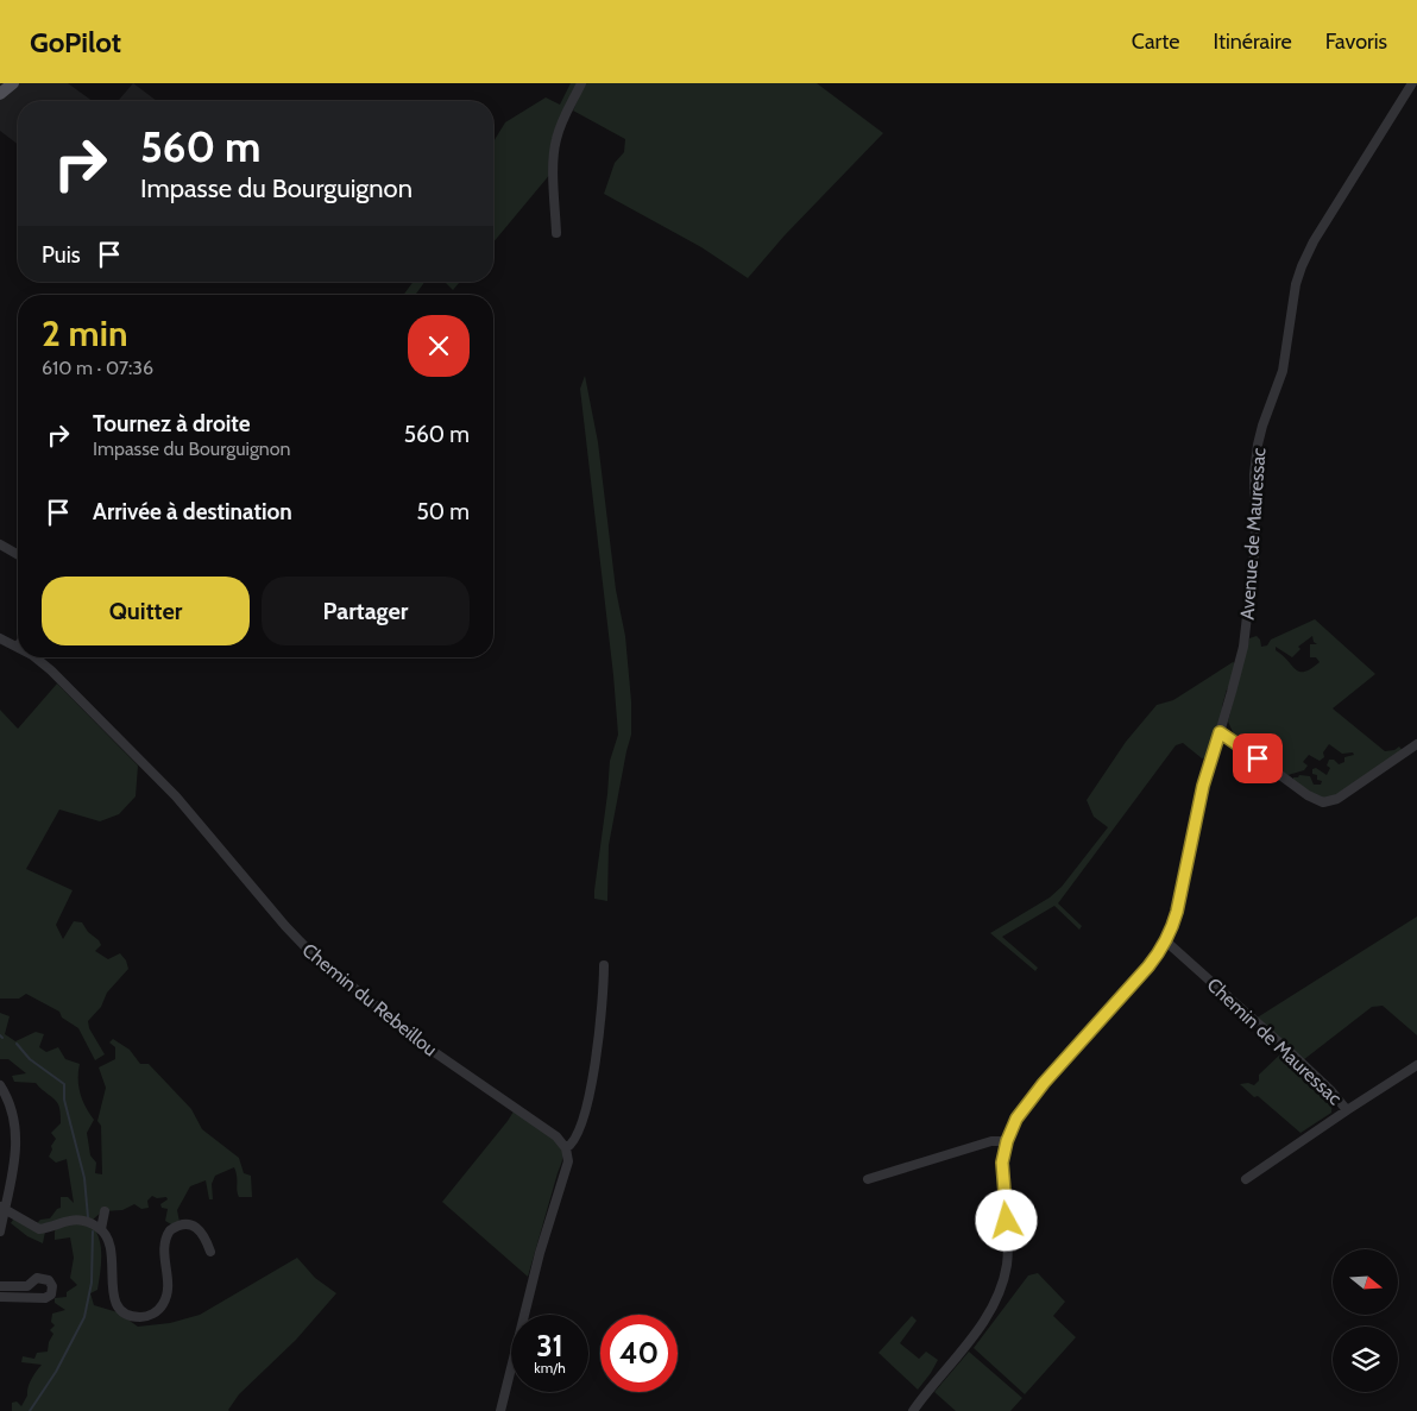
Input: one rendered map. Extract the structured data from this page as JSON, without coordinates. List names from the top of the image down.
{
  "streets": {
    "street": ["Avenue de Mauressac", "Chemin du Rebeillou", "Chemin de Mauressac"]
  },
  "crossings": [
    ["Avenue de Mauressac", "Chemin de Mauressac"]
  ],
  "north": "right",
  "page": {
    "header": "GoPilot",
    "nav": ["Carte", "Itinéraire", "Favoris"],
    "turn": ["560 m", "Impasse du Bourguignon"],
    "then": "Puis",
    "heading": ["2 min", "610 m · 07:36"],
    "list": [
      {
        "name": "Tournez à droite",
        "note": "Impasse du Bourguignon",
        "value": "560 m"
      },
      {
        "name": "Arrivée à destination",
        "value": "50 m"
      }
    ],
    "buttons": ["Quitter", "Partager"],
    "speed": "31 km/h",
    "limit": "40"
  }
}
